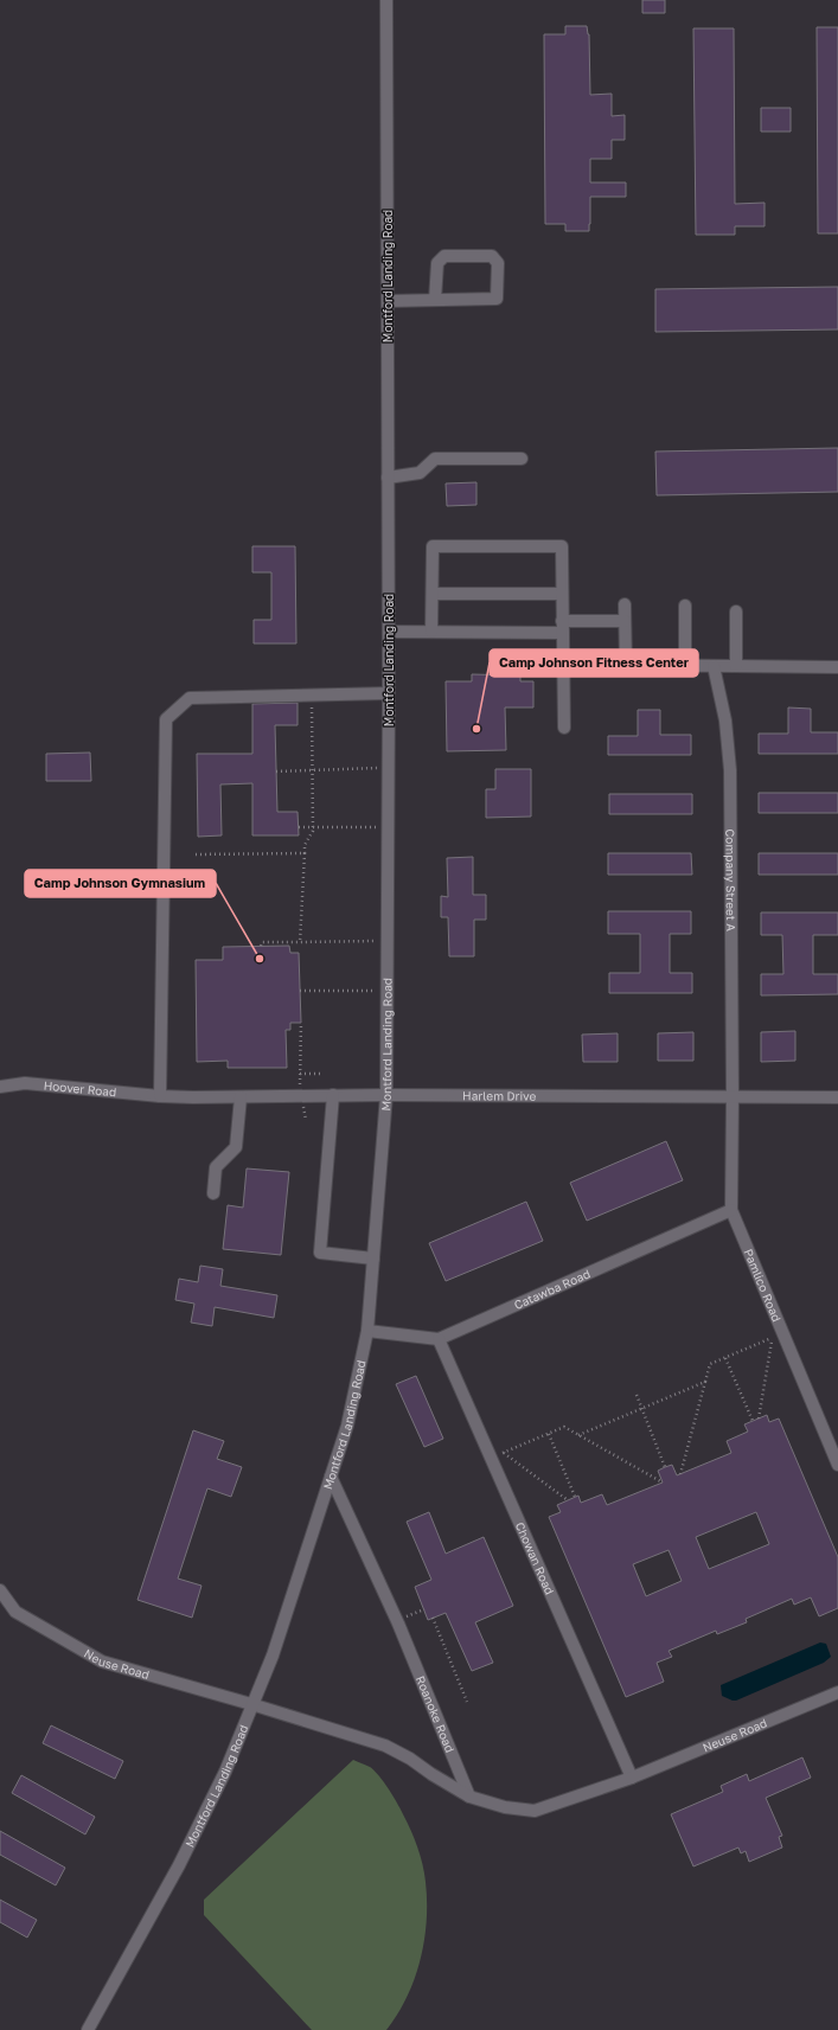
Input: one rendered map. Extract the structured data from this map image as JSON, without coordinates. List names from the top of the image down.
{
  "streets": {
    "street": [
      "Montford Landing Road",
      "Company Street A",
      "Hoover Road",
      "Harlem Drive",
      "Pamlico Road",
      "Catawba Road",
      "Chowan Road",
      "Neuse Road",
      "Roanoke Road"
    ]
  },
  "crossings": [
    ["Montford Landing Road", "Harlem Drive"],
    ["Montford Landing Road", "Neuse Road"],
    ["Montford Landing Road", "Roanoke Road"],
    ["Company Street A", "Harlem Drive"],
    ["Company Street A", "Pamlico Road"],
    ["Hoover Road", "Harlem Drive"],
    ["Harlem Drive", "Pamlico Road"],
    ["Pamlico Road", "Catawba Road"],
    ["Catawba Road", "Chowan Road"],
    ["Chowan Road", "Neuse Road"],
    ["Neuse Road", "Roanoke Road"]
  ],
  "places": ["Camp Johnson Fitness Center", "Camp Johnson Gymnasium"]
}
